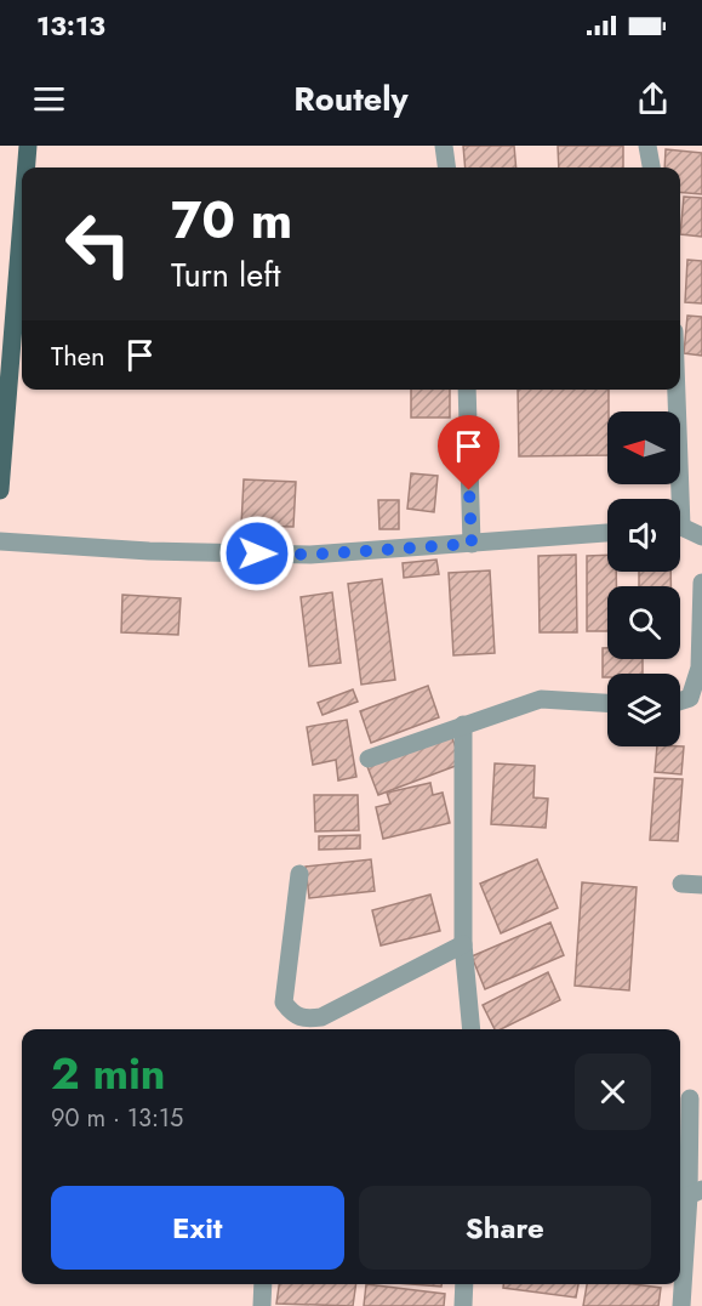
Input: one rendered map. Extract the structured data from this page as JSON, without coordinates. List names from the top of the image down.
{
  "north": "left",
  "page": {
    "status": "13:13",
    "header": "Routely",
    "turn": ["70 m", "Turn left"],
    "then": "Then",
    "heading": ["2 min", "90 m · 13:15"],
    "buttons": ["Exit", "Share"]
  }
}
